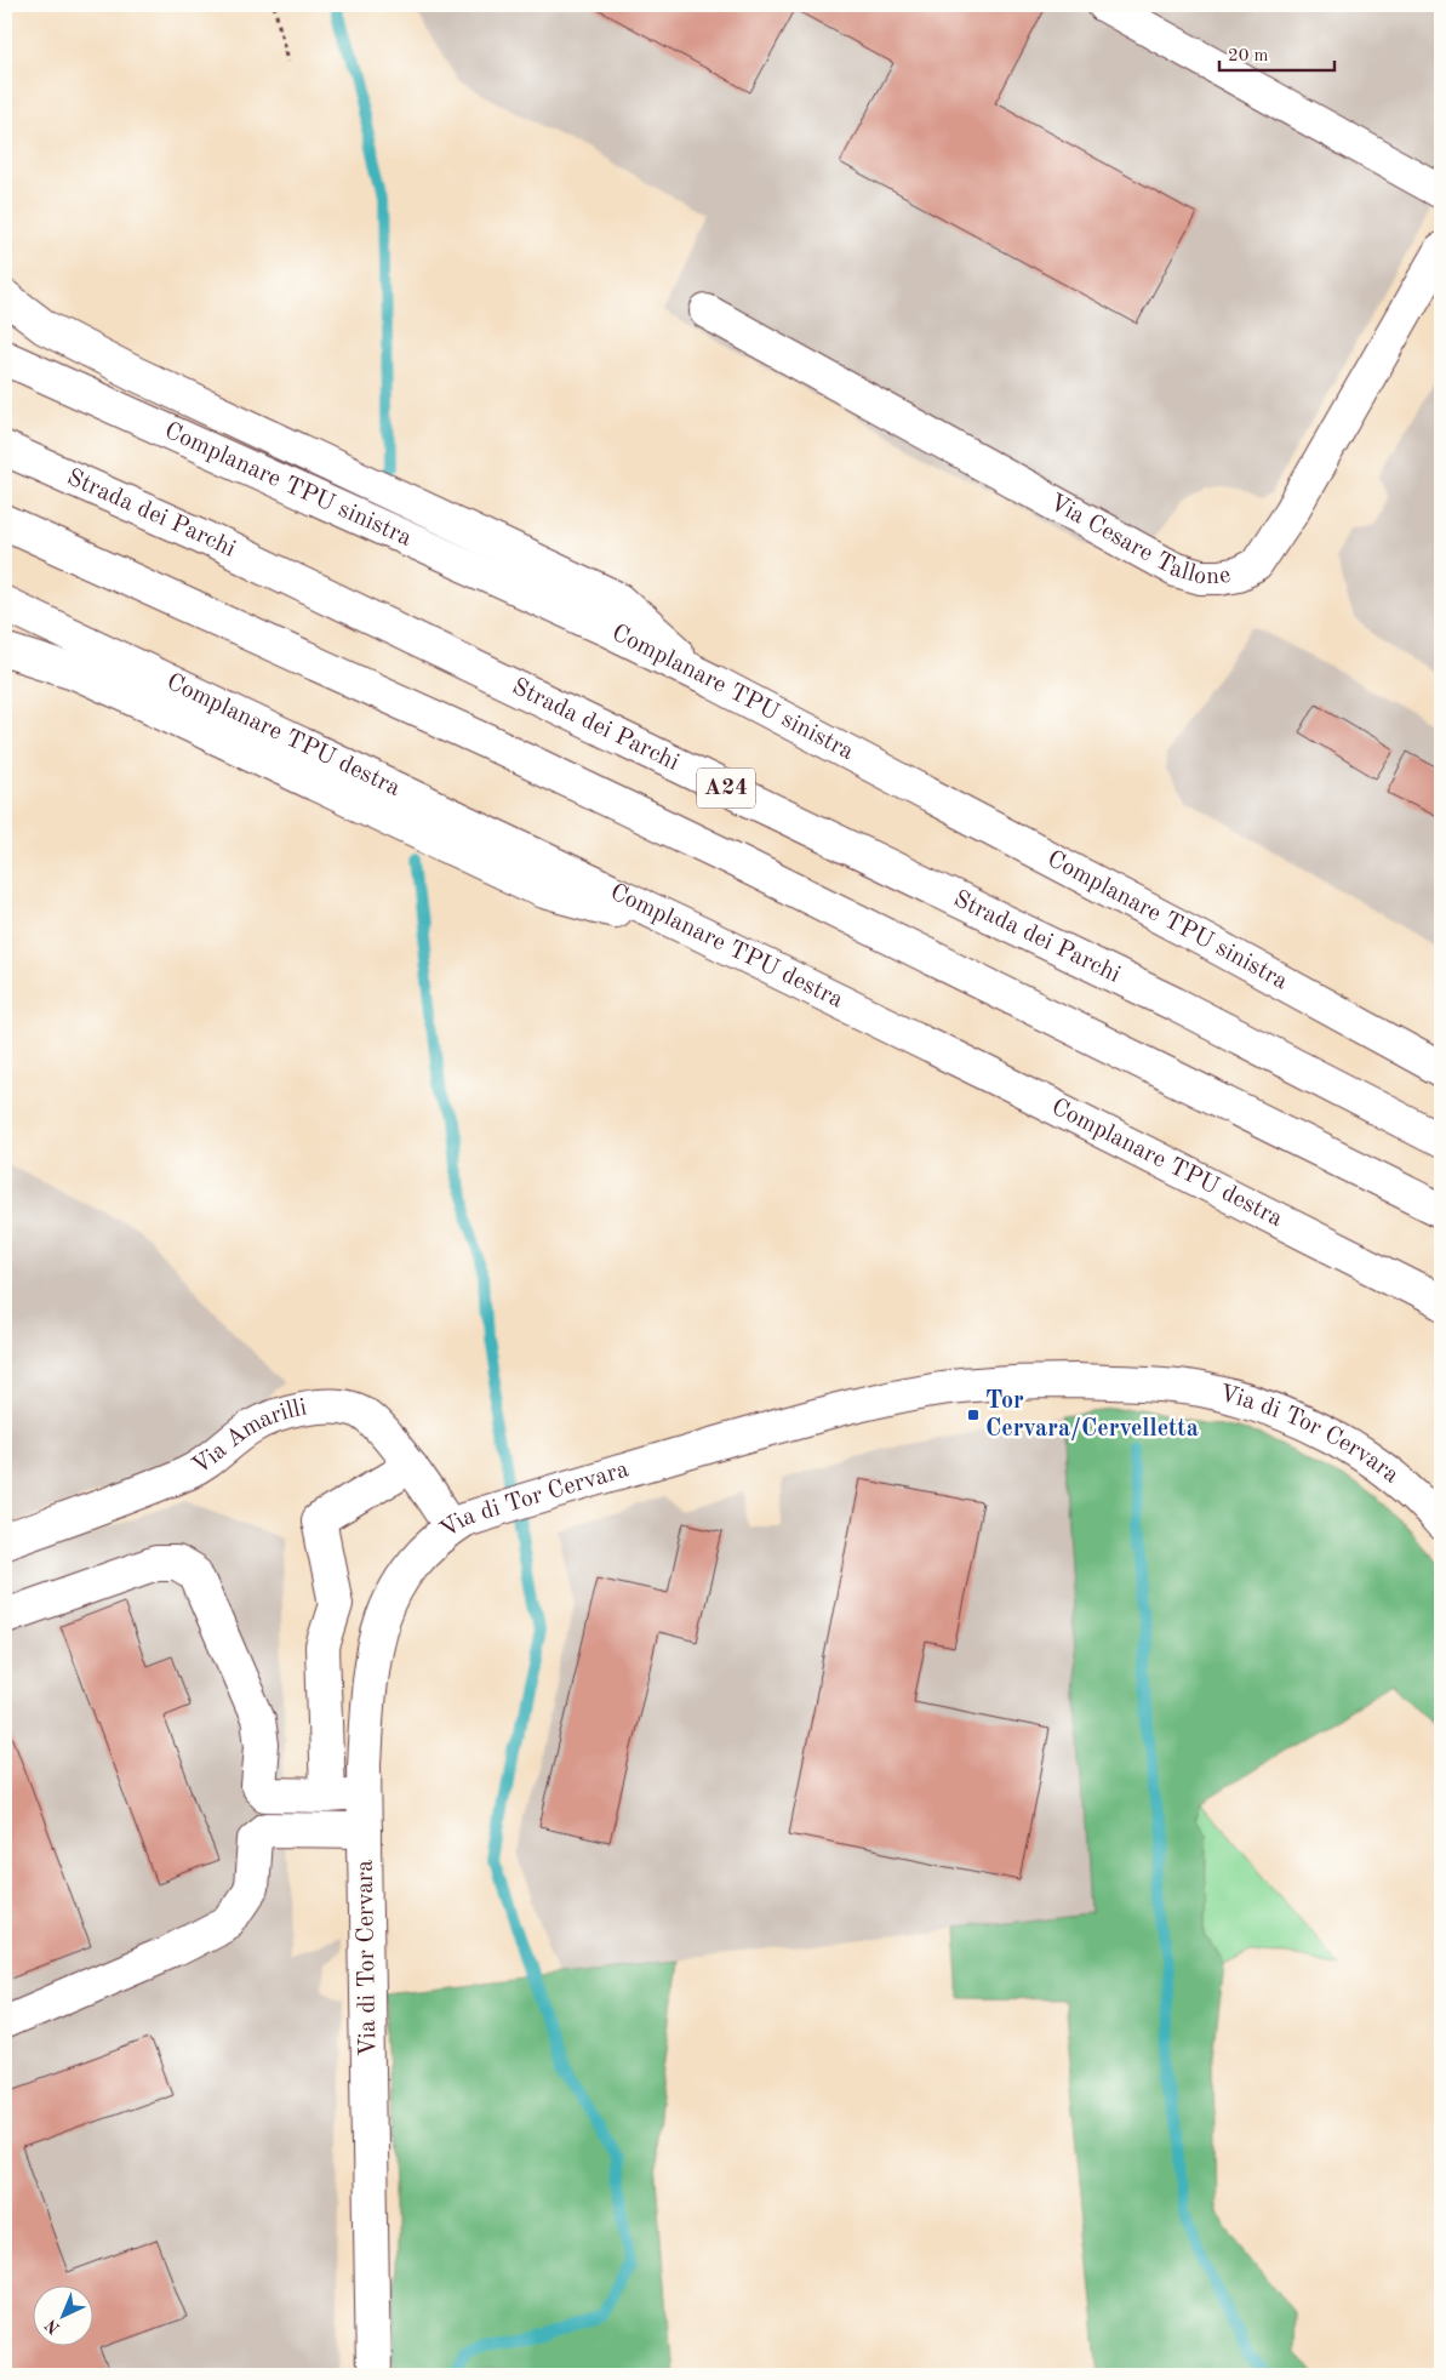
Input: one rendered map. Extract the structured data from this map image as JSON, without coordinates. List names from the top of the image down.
{
  "streets": {
    "main road": [
      "Complanare TPU sinistra",
      "Strada dei Parchi",
      "Via Cesare Tallone",
      "Complanare TPU destra",
      "A24",
      "Via di Tor Cervara",
      "Via Amarilli"
    ]
  },
  "crossings": [
    ["Via di Tor Cervara", "Via Amarilli"]
  ],
  "places": {
    "transit": ["Tor Cervara/Cervelletta"]
  },
  "scale_bar": "20 m",
  "north": "bottom left"
}
